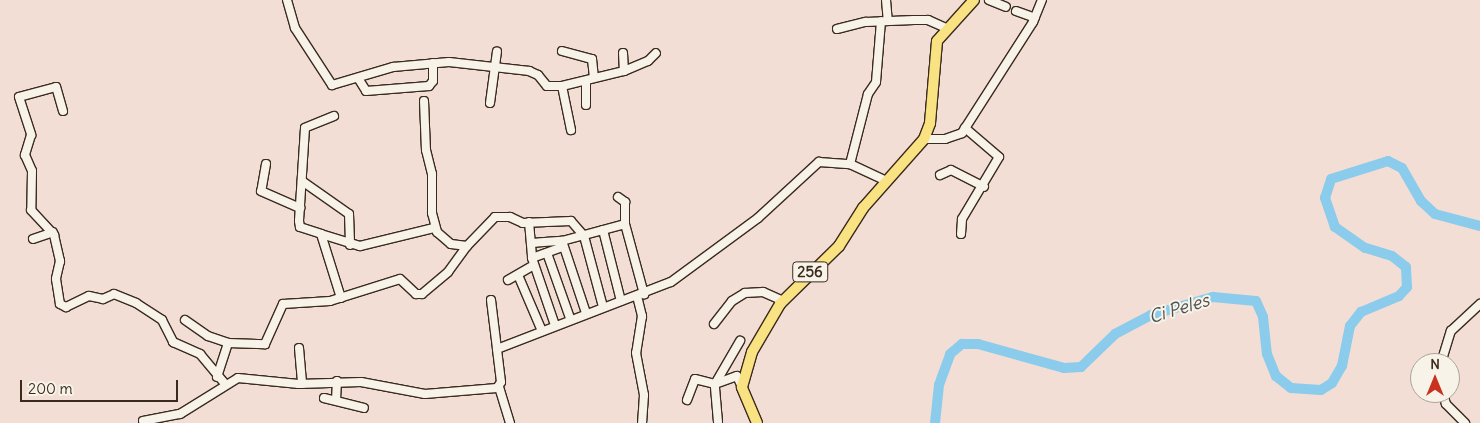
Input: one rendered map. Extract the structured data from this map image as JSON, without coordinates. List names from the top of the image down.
{
  "streets": {
    "main road": ["256"]
  },
  "water": ["Ci Peles"],
  "scale_bar": "200 m",
  "north": "top"
}
